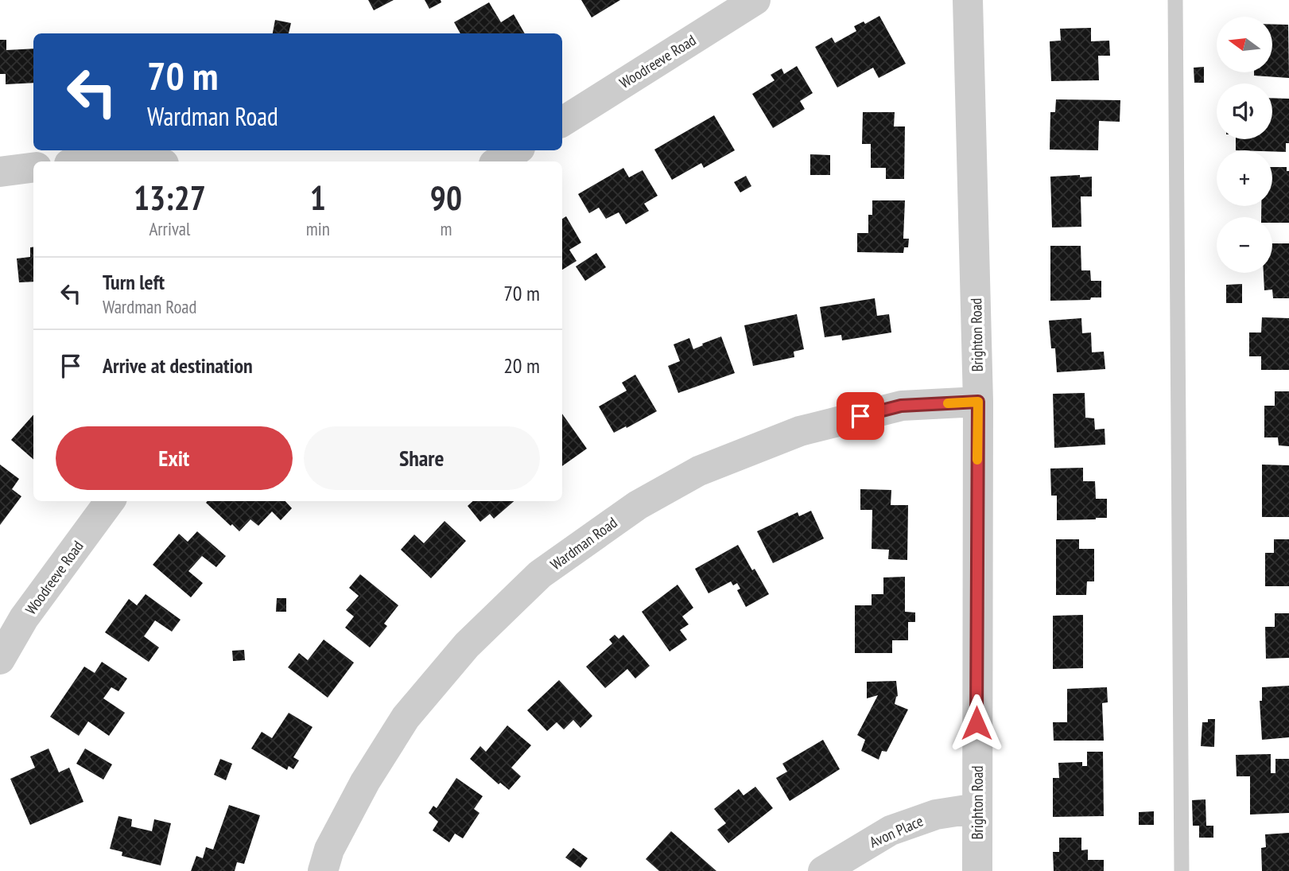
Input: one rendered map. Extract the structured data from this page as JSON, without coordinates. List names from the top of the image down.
{
  "streets": {
    "street": [
      "Woodreeve Road",
      "Brighton Road",
      "Wardman Road",
      "Avon Place"
    ]
  },
  "crossings": [
    ["Brighton Road", "Wardman Road"],
    ["Brighton Road", "Avon Place"]
  ],
  "north": "left",
  "page": {
    "map_buttons": ["+", "−"],
    "turn": ["70 m", "Wardman Road"],
    "eta": [
      "13:27",
      "Arrival",
      "1",
      "min",
      "90",
      "m"
    ],
    "list": [
      {
        "name": "Turn left",
        "note": "Wardman Road",
        "value": "70 m"
      },
      {
        "name": "Arrive at destination",
        "value": "20 m"
      }
    ],
    "buttons": ["Exit", "Share"]
  }
}
